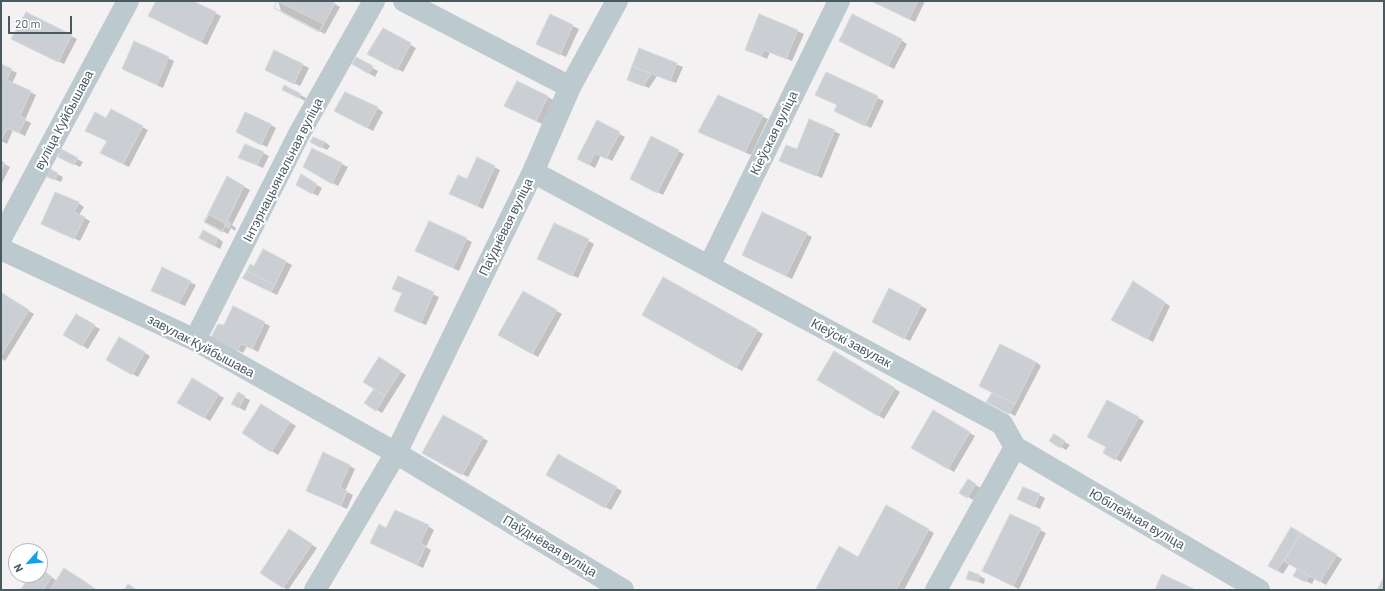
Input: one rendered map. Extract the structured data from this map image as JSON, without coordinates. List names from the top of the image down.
{
  "streets": {
    "street": [
      "вуліца Куйбышава",
      "Кіеўская вуліца",
      "Інтэрнацыянальная вуліца",
      "Паўднёвая вуліца",
      "Кіеўскі завулак",
      "завулак Куйбышава",
      "Юбілейная вуліца"
    ]
  },
  "crossings": [
    ["Кіеўская вуліца", "Кіеўскі завулак"],
    ["Інтэрнацыянальная вуліца", "завулак Куйбышава"],
    ["Паўднёвая вуліца", "Кіеўскі завулак"],
    ["Паўднёвая вуліца", "завулак Куйбышава"],
    ["Кіеўскі завулак", "Юбілейная вуліца"]
  ],
  "scale_bar": "20 m",
  "north": "bottom left"
}
